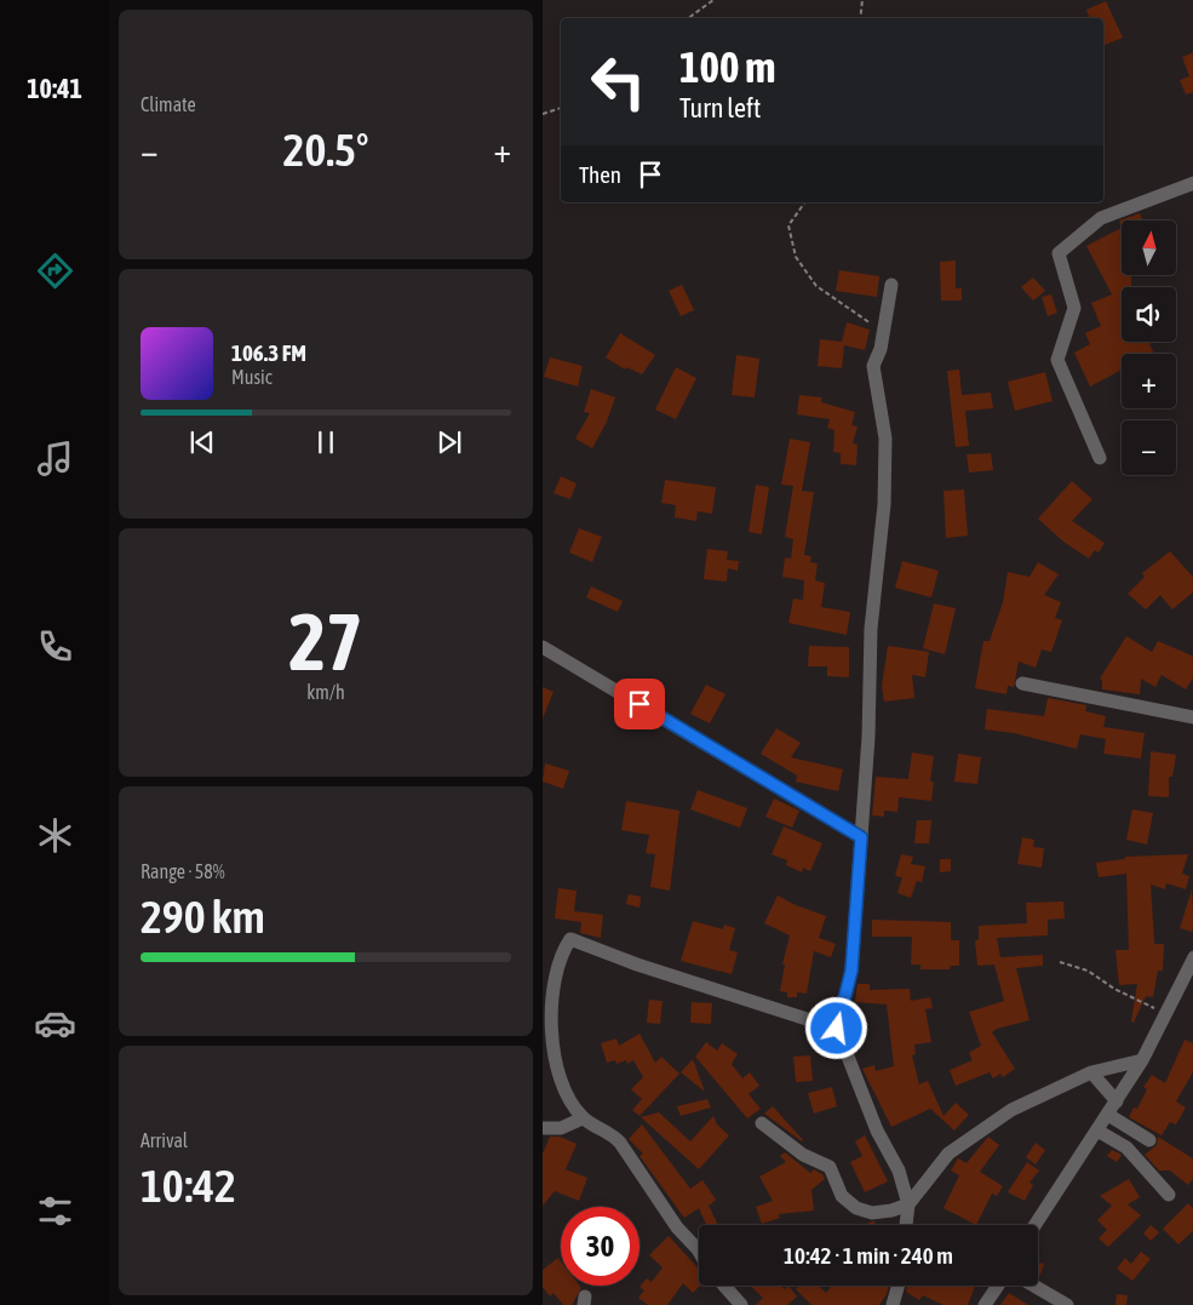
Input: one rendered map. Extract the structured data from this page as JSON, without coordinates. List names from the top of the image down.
{
  "north": "top",
  "page": {
    "tabs": "10:41",
    "tile": [
      "Climate",
      ["27", "km/h"],
      ["Range · 58%", "290 km"],
      ["Arrival", "10:42"]
    ],
    "turn": ["100 m", "Turn left"],
    "heat": ["−", "20.5°", "+"],
    "then": "Then",
    "map_buttons": ["+", "−"],
    "song": ["106.3 FM", "Music"],
    "limit": "30",
    "trip": "10:42 · 1 min · 240 m"
  }
}
